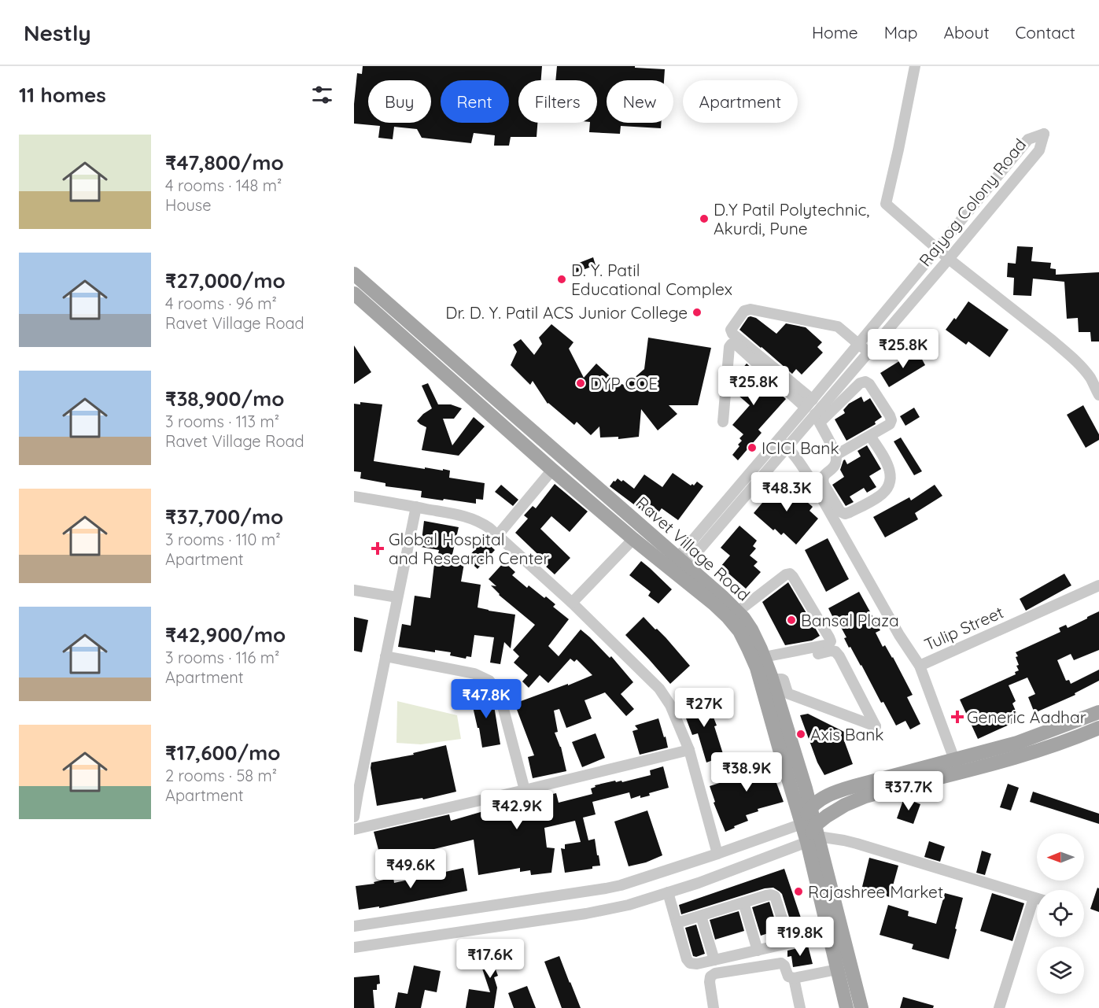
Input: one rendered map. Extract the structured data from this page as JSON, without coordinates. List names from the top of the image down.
{
  "streets": {
    "main road": ["Ravet Village Road"],
    "street": ["Rajyog Colony Road", "Tulip Street"]
  },
  "crossings": [
    ["Rajyog Colony Road", "Ravet Village Road"]
  ],
  "places": {
    "other": [
      "D.Y Patil Polytechnic, Akurdi, Pune",
      "D. Y. Patil Educational Complex",
      "Dr. D. Y. Patil ACS Junior College",
      "DYP COE",
      "ICICI Bank",
      "Bansal Plaza",
      "Axis Bank",
      "Rajashree Market"
    ],
    "health": ["Global Hospital and Research Center", "Generic Aadhar"]
  },
  "north": "left",
  "page": {
    "header": "Nestly",
    "nav": [
      "Home",
      "Map",
      "About",
      "Contact"
    ],
    "heading": "11 homes",
    "chip": [
      "Buy",
      "Rent",
      "Filters",
      "New",
      "Apartment"
    ],
    "list": [
      {
        "name": "₹47,800/mo",
        "note": "4 rooms · 148 m² · House"
      },
      {
        "name": "₹27,000/mo",
        "note": "4 rooms · 96 m² · Ravet Village Road"
      },
      {
        "name": "₹38,900/mo",
        "note": "3 rooms · 113 m² · Ravet Village Road"
      },
      {
        "name": "₹37,700/mo",
        "note": "3 rooms · 110 m² · Apartment"
      },
      {
        "name": "₹42,900/mo",
        "note": "3 rooms · 116 m² · Apartment"
      },
      {
        "name": "₹17,600/mo",
        "note": "2 rooms · 58 m² · Apartment"
      }
    ],
    "price": [
      "₹25.8K",
      "₹25.8K",
      "₹48.3K",
      "₹47.8K",
      "₹27K",
      "₹38.9K",
      "₹37.7K",
      "₹42.9K",
      "₹49.6K",
      "₹19.8K",
      "₹17.6K"
    ]
  }
}
